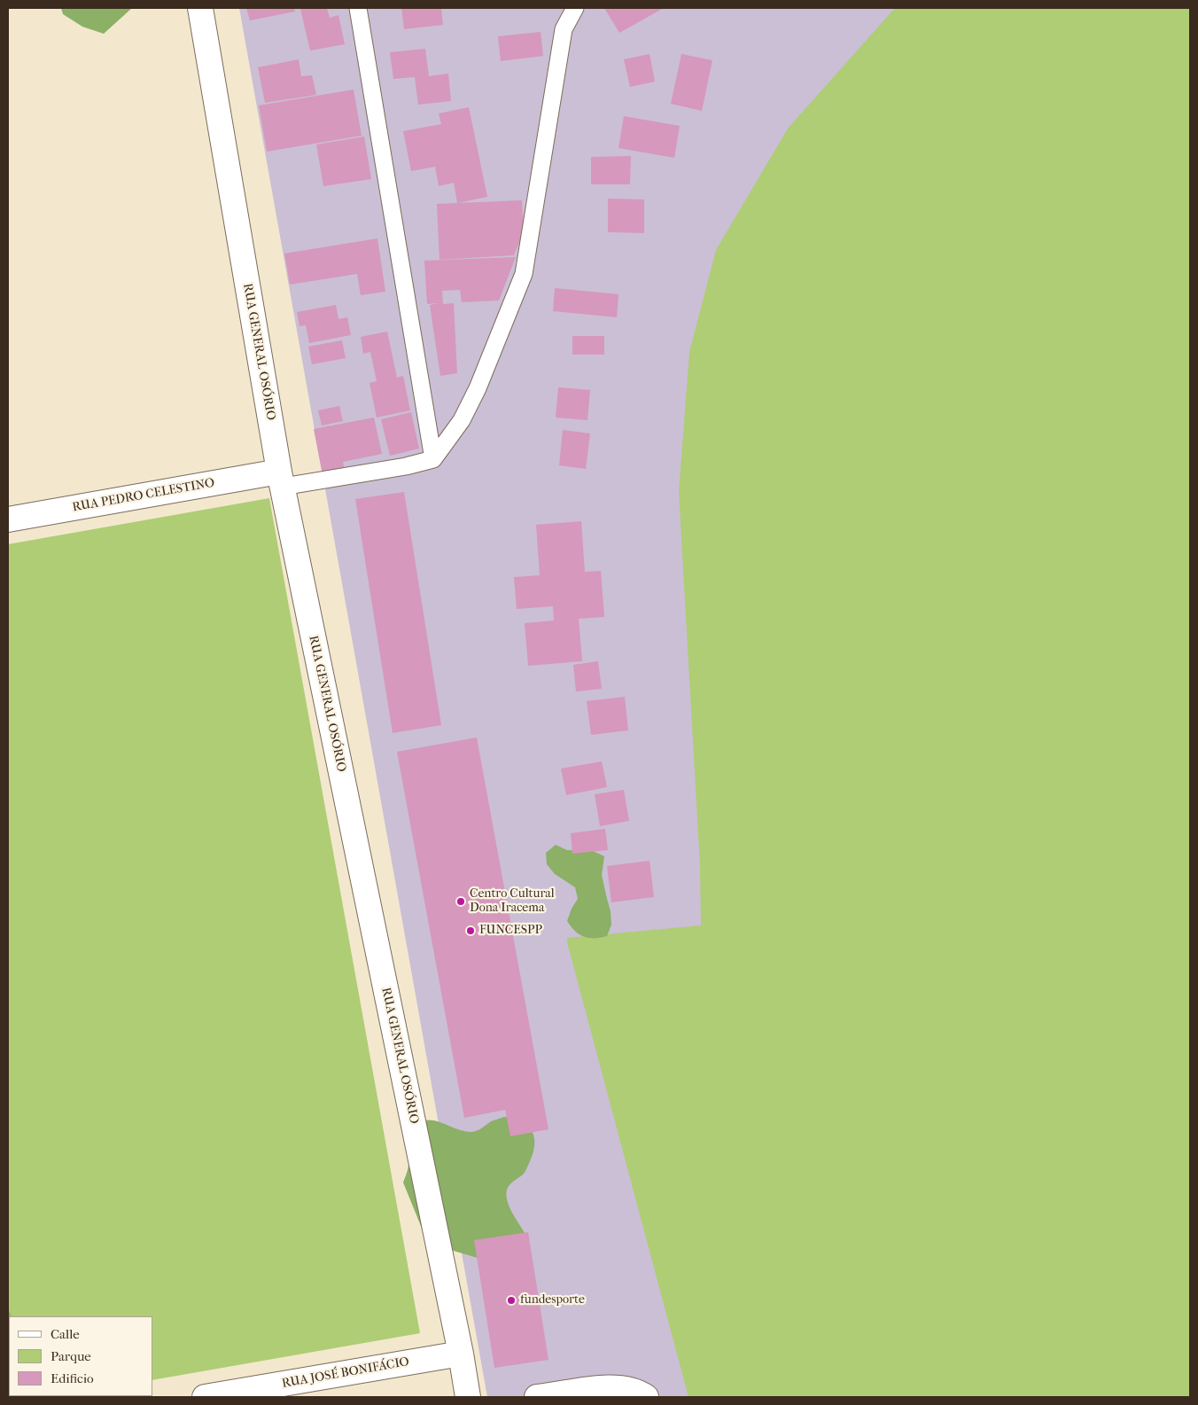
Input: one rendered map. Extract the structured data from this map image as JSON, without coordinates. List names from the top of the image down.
{
  "streets": {
    "street": ["RUA GENERAL OSÓRIO", "RUA PEDRO CELESTINO", "RUA JOSÉ BONIFÁCIO"]
  },
  "crossings": [
    ["RUA GENERAL OSÓRIO", "RUA PEDRO CELESTINO"],
    ["RUA GENERAL OSÓRIO", "RUA JOSÉ BONIFÁCIO"]
  ],
  "places": ["Centro Cultural Dona Iracema", "FUNCESPP", "fundesporte"],
  "legend": ["Calle", "Parque", "Edificio"]
}
